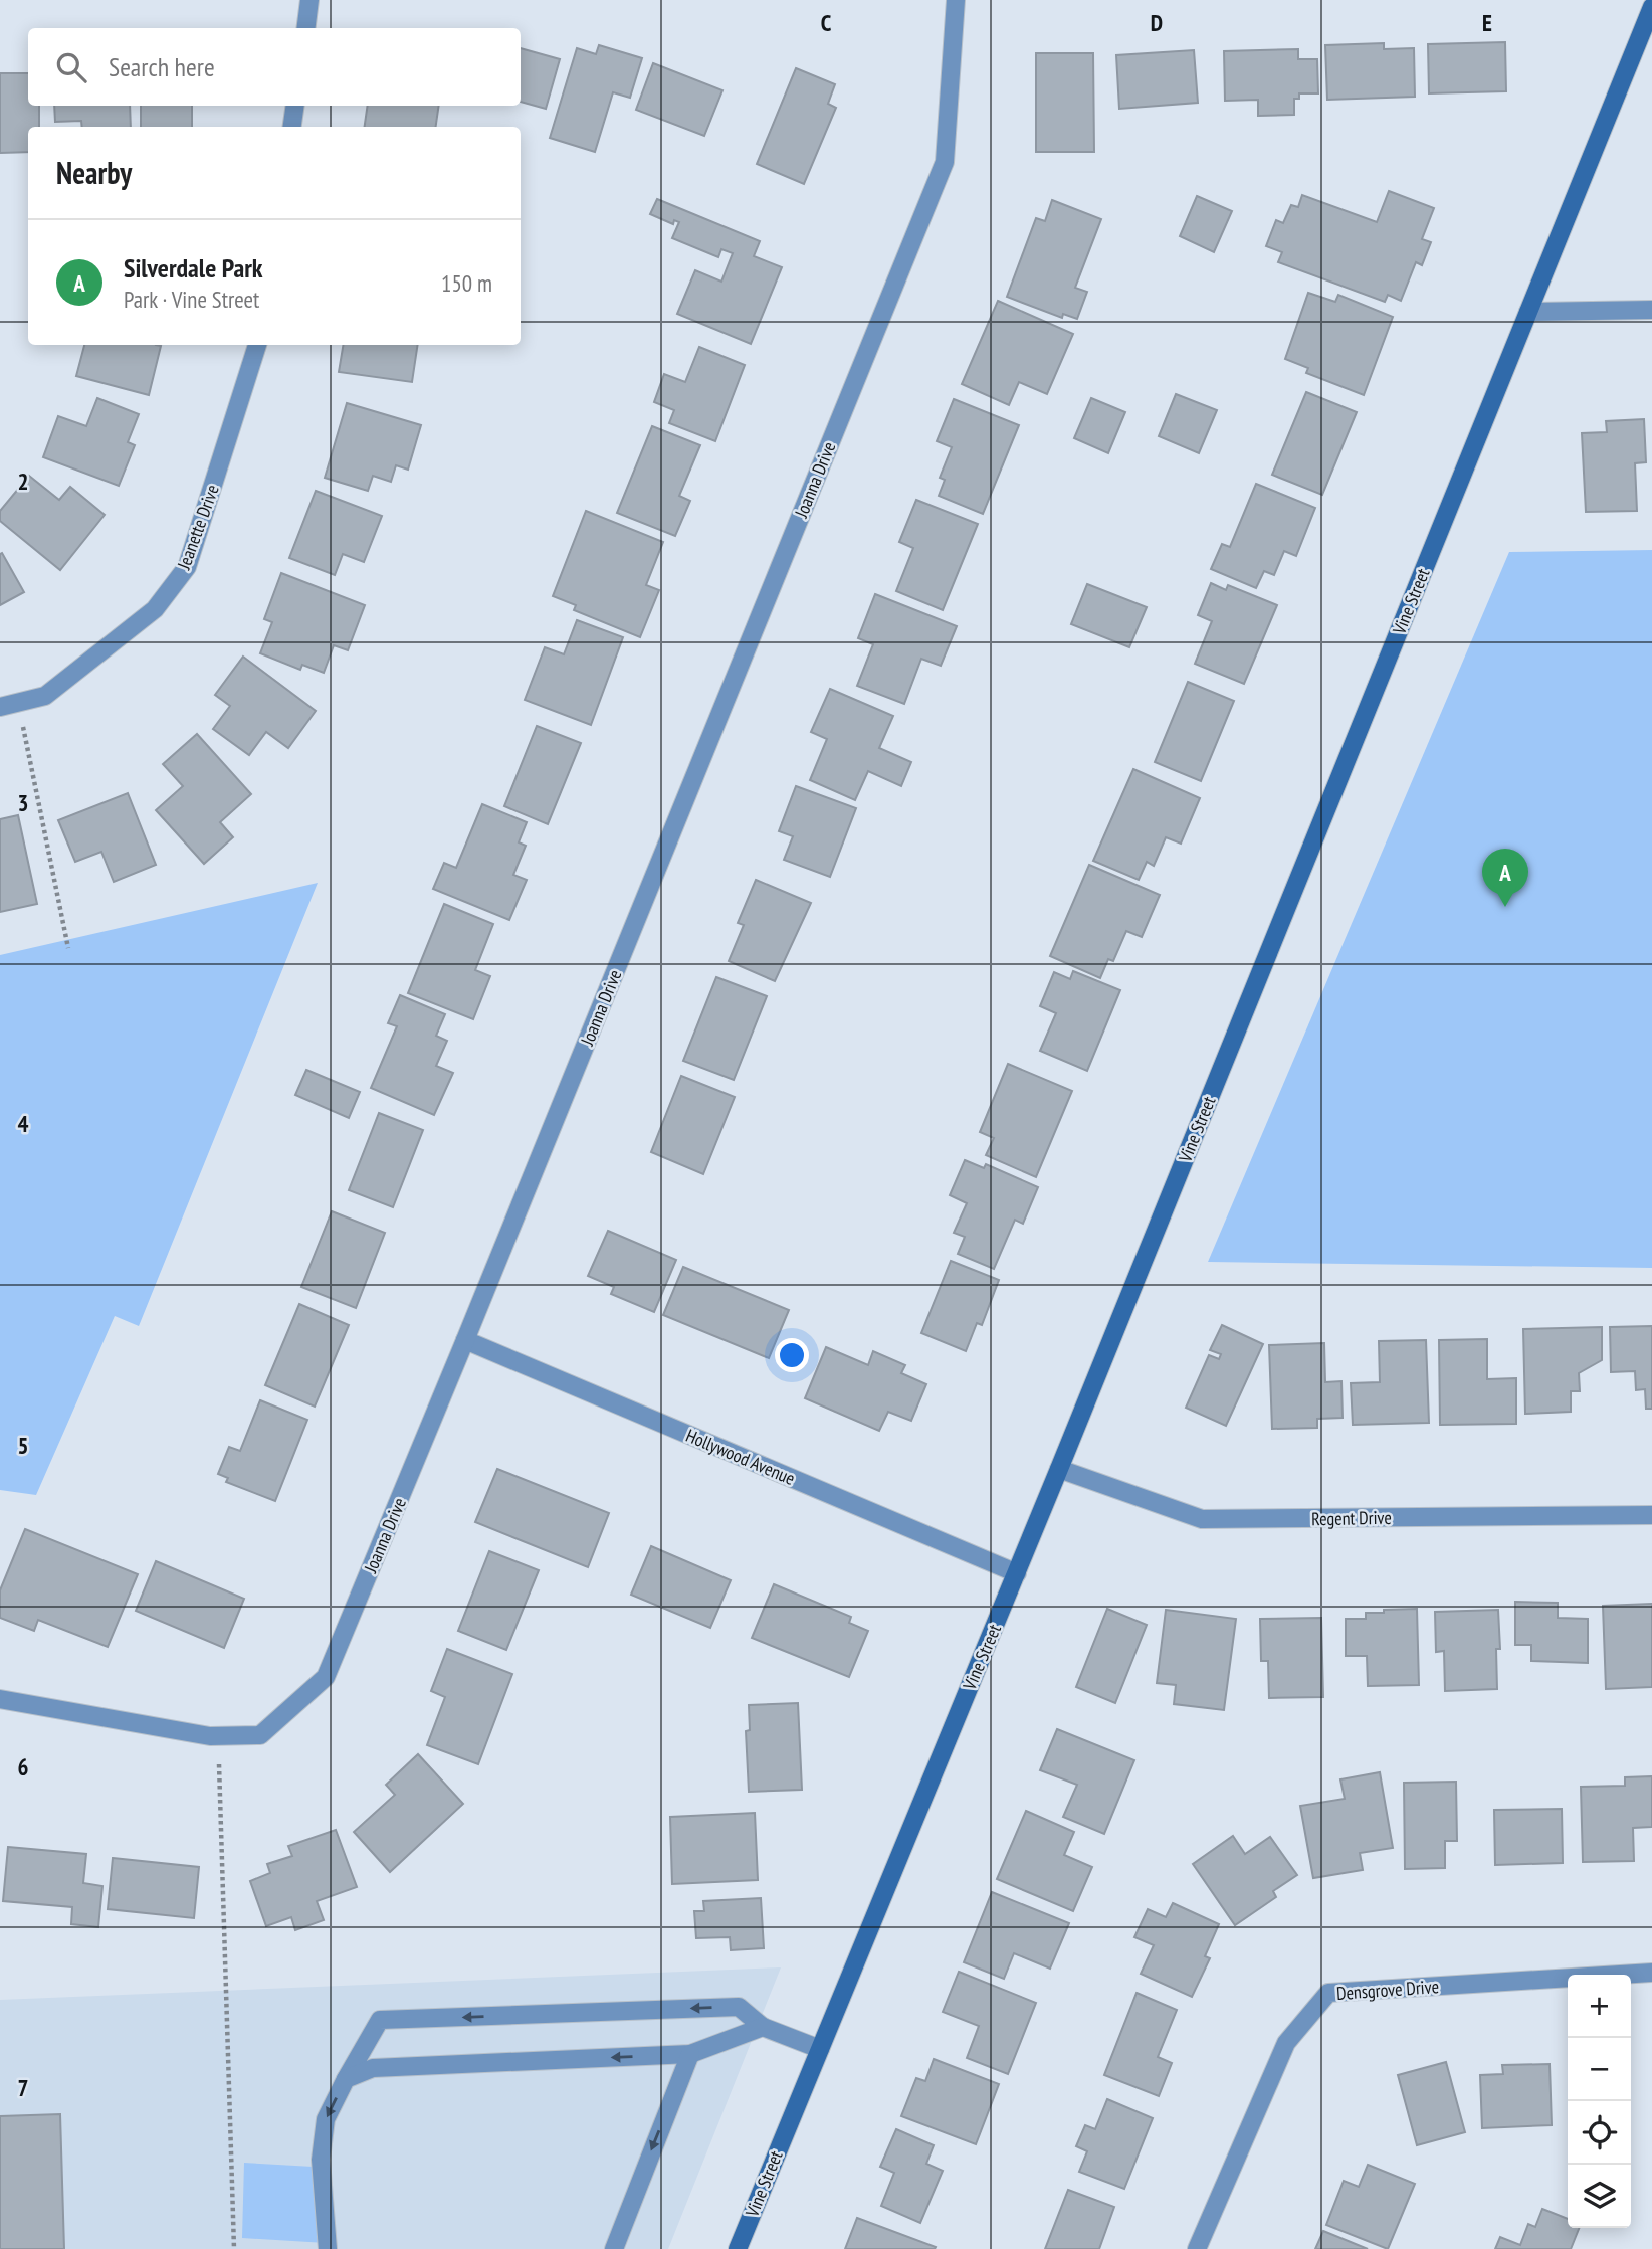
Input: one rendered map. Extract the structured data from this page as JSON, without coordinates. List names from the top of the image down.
{
  "streets": {
    "street": [
      "Joanna Drive",
      "Jeanette Drive",
      "Vine Street",
      "Hollywood Avenue",
      "Regent Drive",
      "Densgrove Drive"
    ]
  },
  "crossings": [
    ["Joanna Drive", "Hollywood Avenue"],
    ["Vine Street", "Hollywood Avenue"],
    ["Vine Street", "Regent Drive"]
  ],
  "page": {
    "search": "Search here",
    "heading": "Nearby",
    "list": [
      {
        "mark": "A",
        "name": "Silverdale Park",
        "note": "Park · Vine Street",
        "value": "150 m"
      }
    ],
    "pins": "A",
    "map_buttons": ["+", "−"]
  },
  "grid": {
    "columns": ["C", "D", "E"],
    "rows": [
      "2",
      "3",
      "4",
      "5",
      "6",
      "7"
    ]
  }
}
